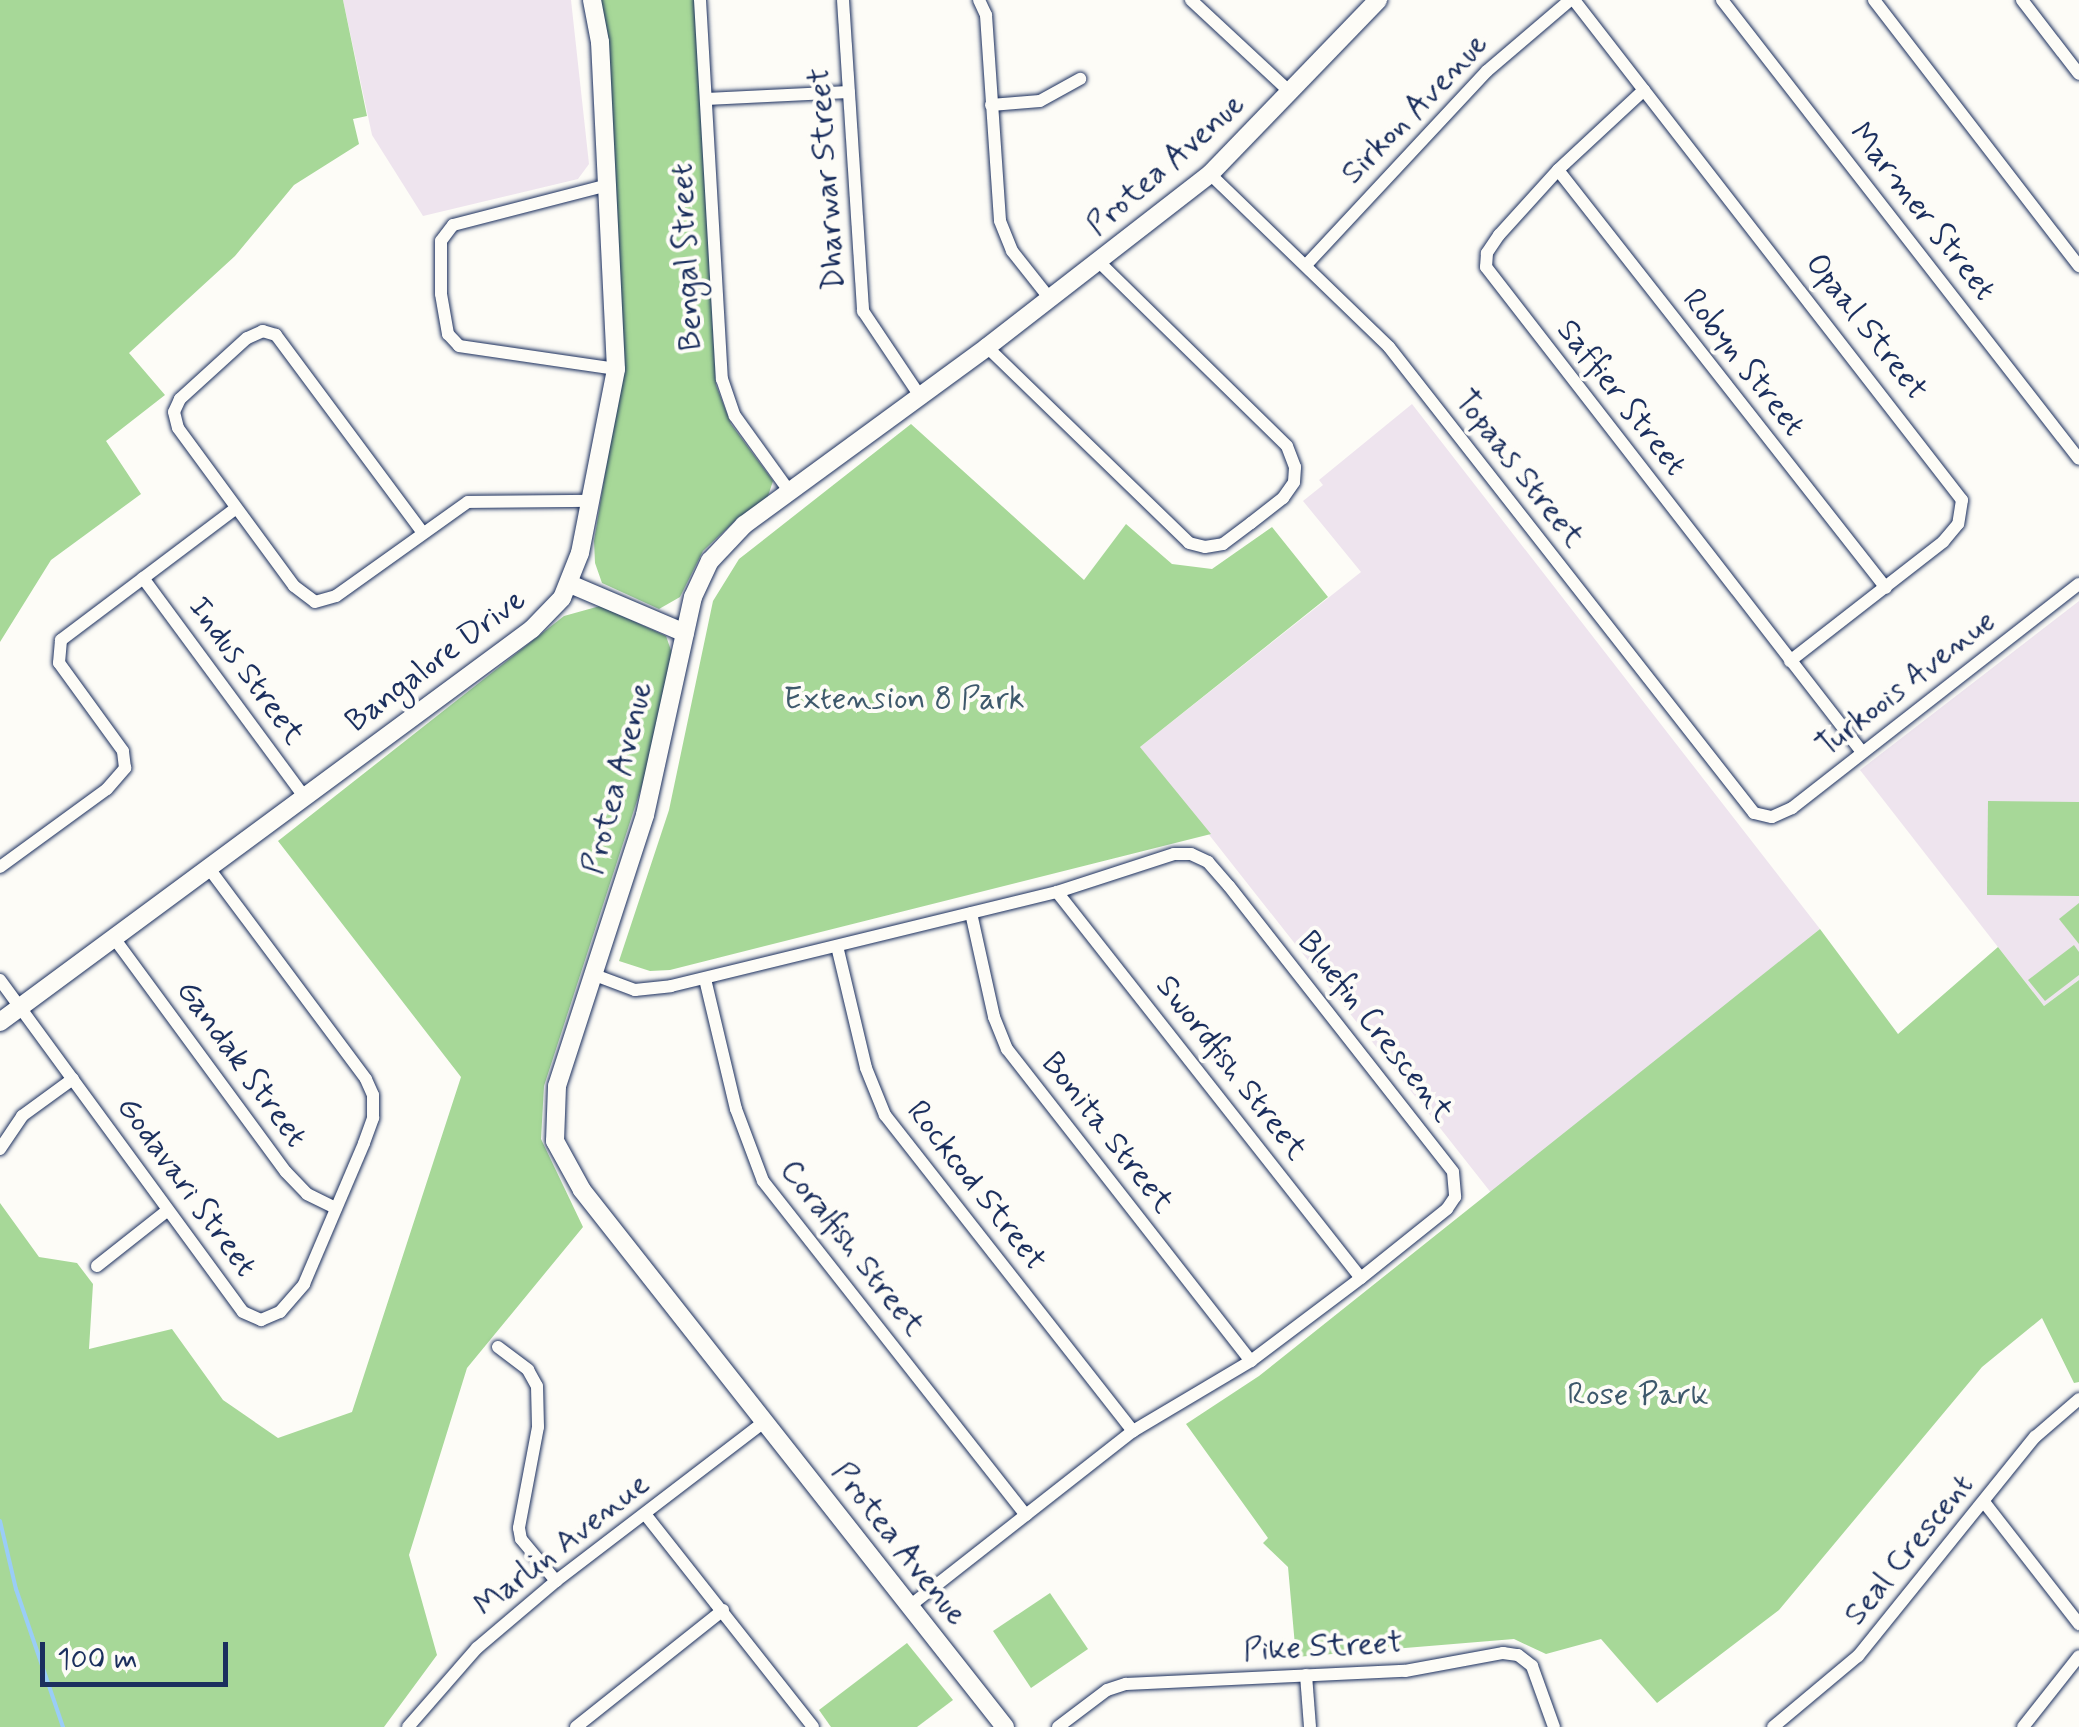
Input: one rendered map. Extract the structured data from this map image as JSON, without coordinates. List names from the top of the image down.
{
  "streets": {
    "street": [
      "Sirkon Avenue",
      "Protea Avenue",
      "Dharwar Street",
      "Marmer Street",
      "Bengal Street",
      "Opaal Street",
      "Robyn Street",
      "Saffier Street",
      "Topaas Street",
      "Bangalore Drive",
      "Indus Street",
      "Turkoois Avenue",
      "Bluefin Crescent",
      "Gandak Street",
      "Swordfish Street",
      "Bonita Street",
      "Rockcod Street",
      "Godavari Street",
      "Coralfish Street",
      "Marlin Avenue",
      "Seal Crescent",
      "Pike Street"
    ]
  },
  "crossings": [
    ["Sirkon Avenue", "Opaal Street"],
    ["Sirkon Avenue", "Topaas Street"],
    ["Protea Avenue", "Dharwar Street"],
    ["Protea Avenue", "Bengal Street"],
    ["Protea Avenue", "Topaas Street"],
    ["Protea Avenue", "Bluefin Crescent"],
    ["Protea Avenue", "Marlin Avenue"],
    ["Opaal Street", "Robyn Street"],
    ["Opaal Street", "Saffier Street"],
    ["Robyn Street", "Saffier Street"],
    ["Saffier Street", "Turkoois Avenue"],
    ["Topaas Street", "Turkoois Avenue"],
    ["Bangalore Drive", "Indus Street"],
    ["Bangalore Drive", "Gandak Street"],
    ["Bangalore Drive", "Godavari Street"],
    ["Bluefin Crescent", "Swordfish Street"],
    ["Bluefin Crescent", "Bonita Street"],
    ["Bluefin Crescent", "Rockcod Street"],
    ["Bluefin Crescent", "Coralfish Street"],
    ["Gandak Street", "Godavari Street"]
  ],
  "parks": ["Extension 8 Park", "Rose Park"],
  "scale_bar": "100 m"
}
